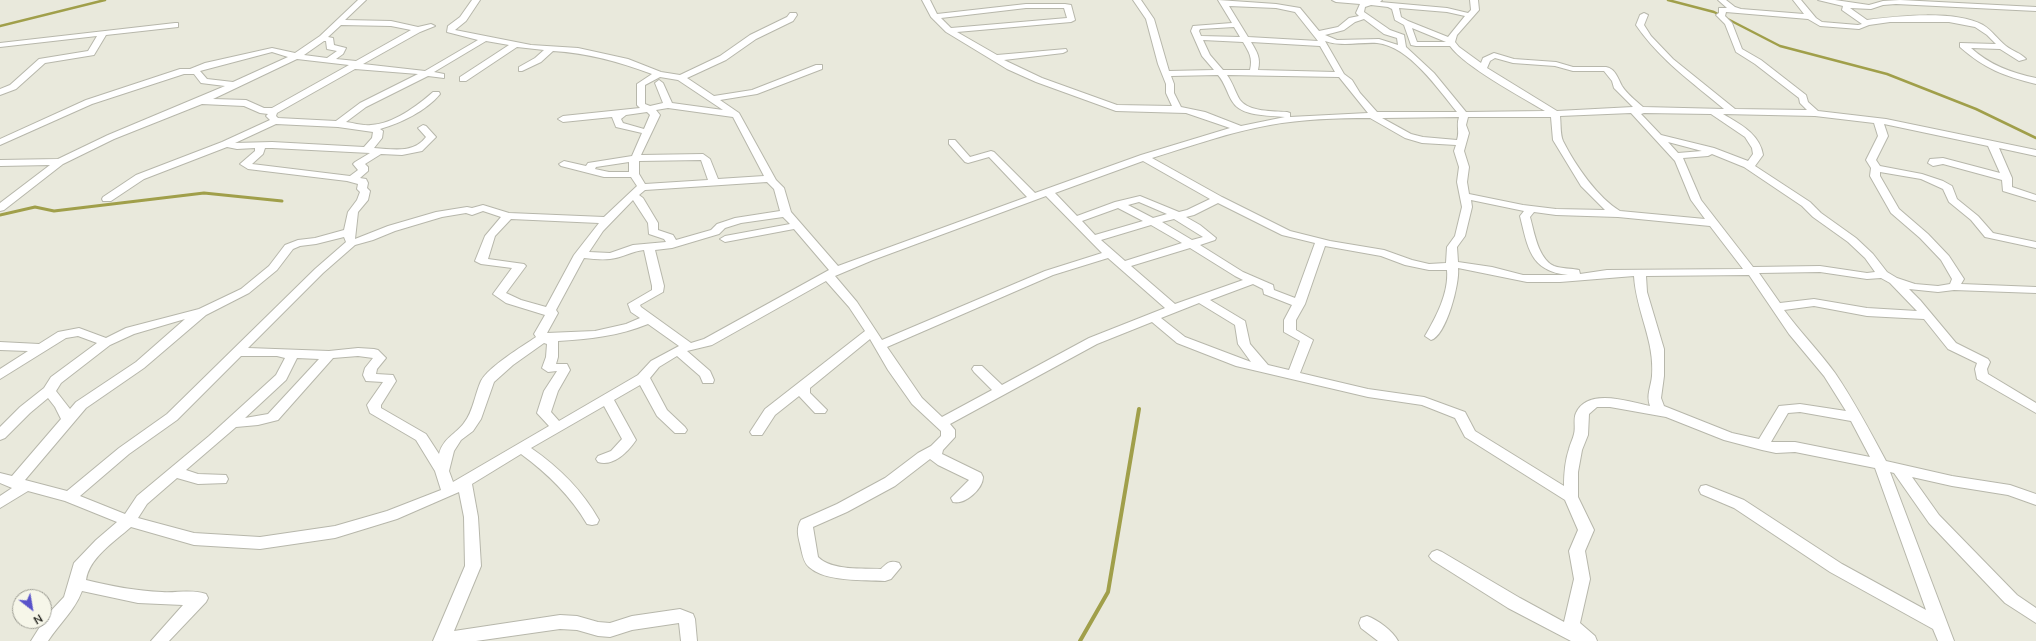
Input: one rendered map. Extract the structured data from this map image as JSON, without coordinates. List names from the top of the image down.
{
  "north": "bottom right"
}
